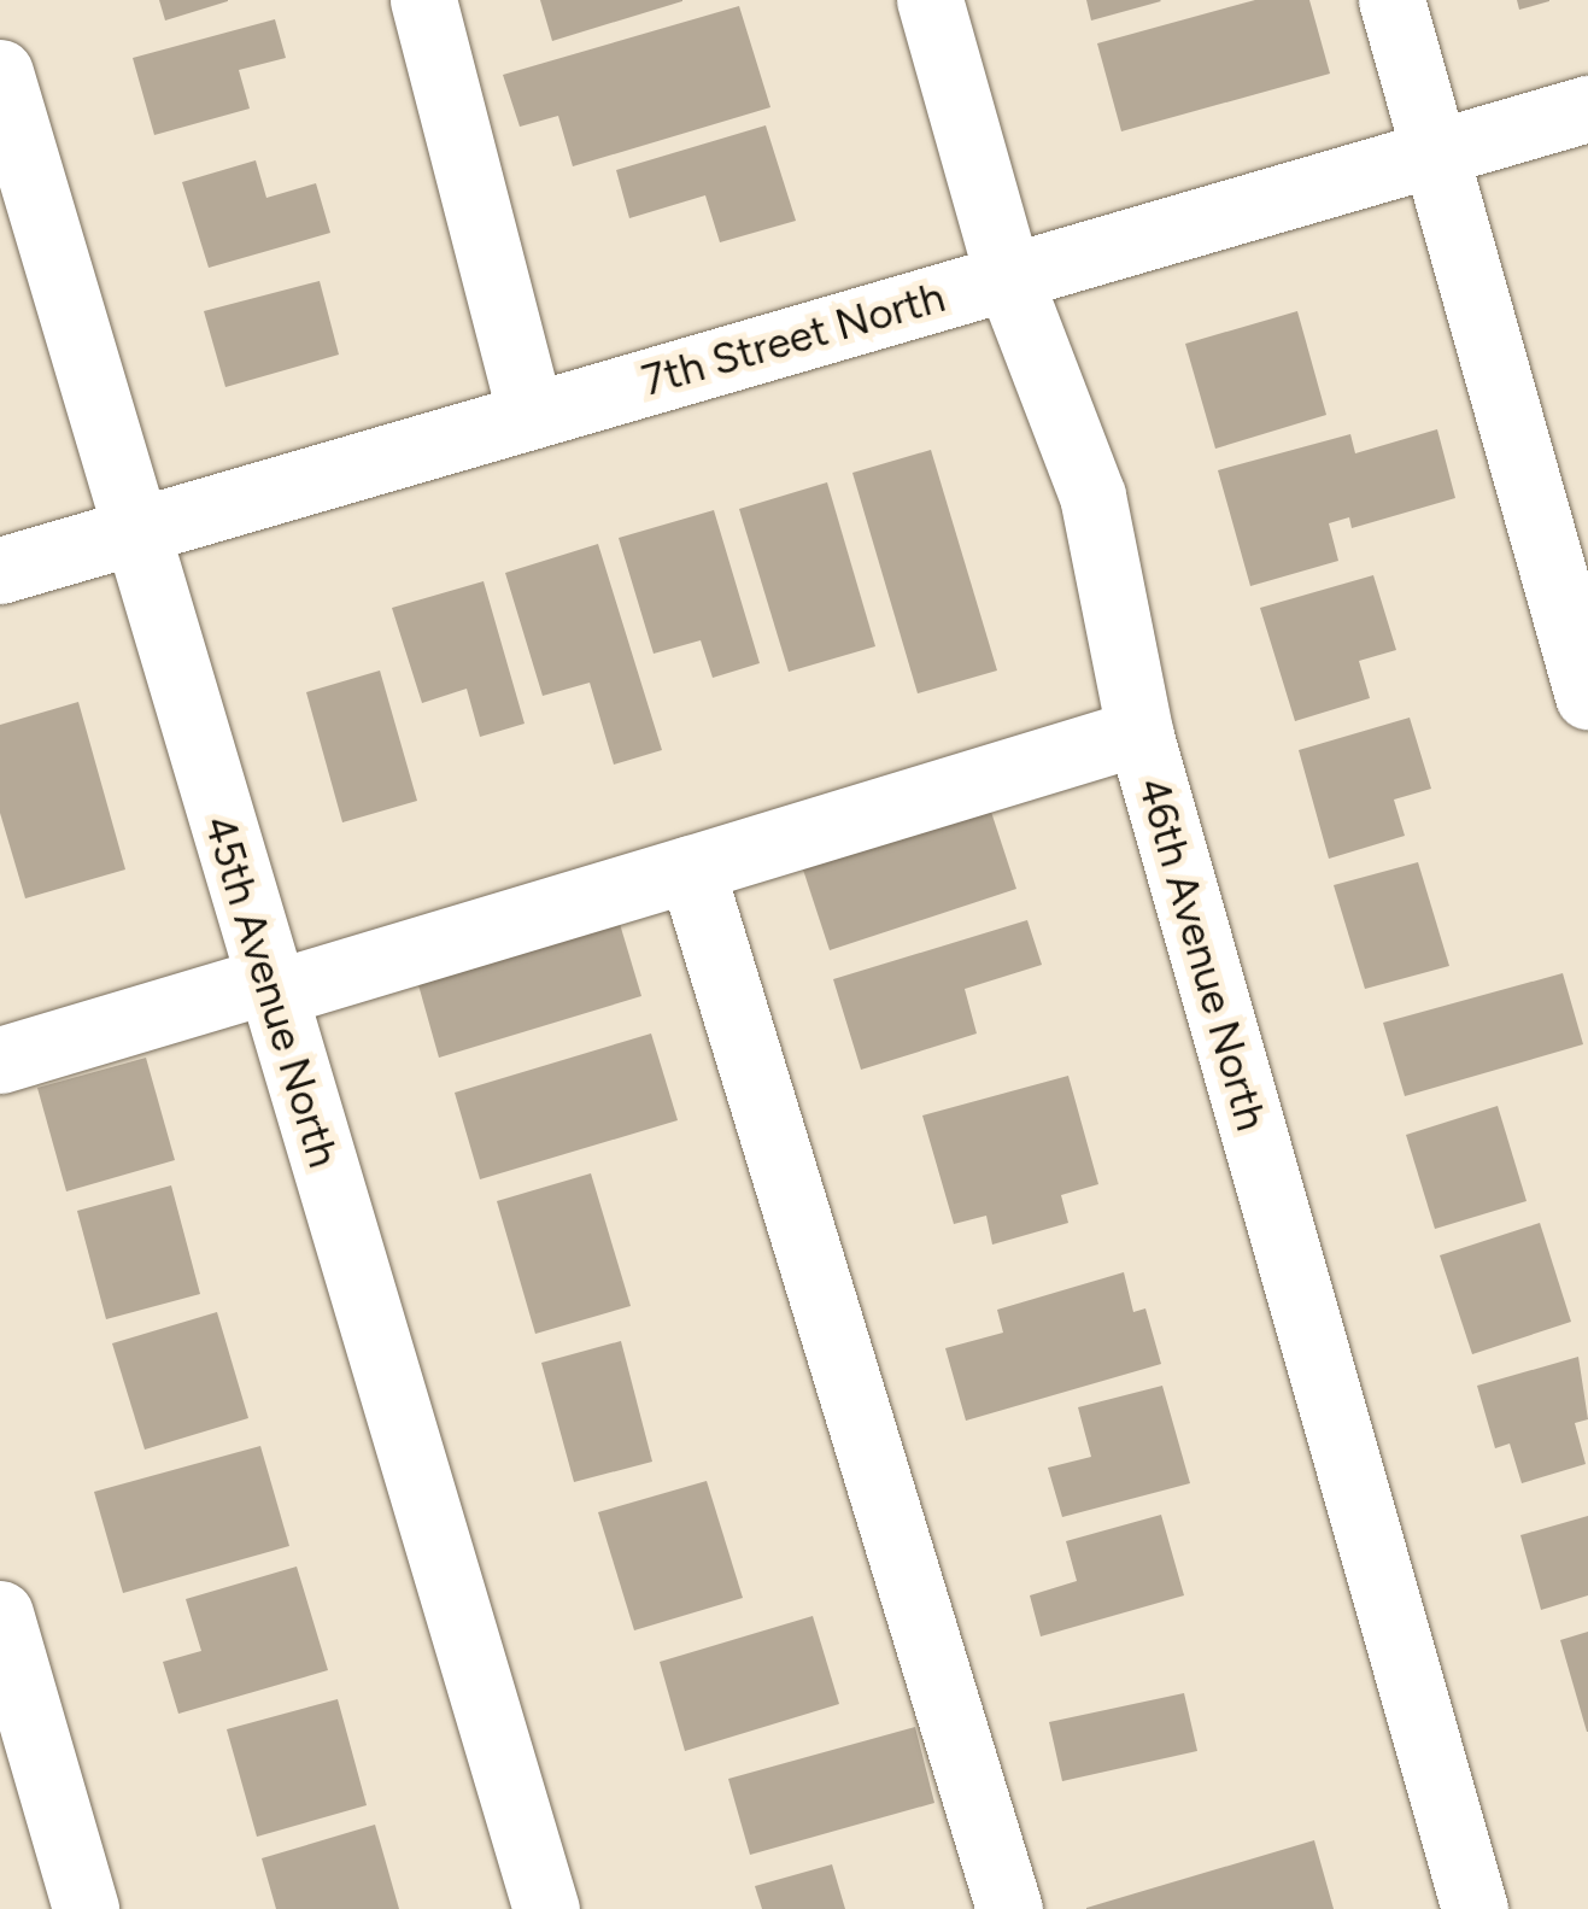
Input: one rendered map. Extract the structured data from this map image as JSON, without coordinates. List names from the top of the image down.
{
  "streets": {
    "street": ["7th Street North", "46th Avenue North", "45th Avenue North"]
  },
  "crossings": [
    ["7th Street North", "46th Avenue North"],
    ["7th Street North", "45th Avenue North"]
  ]
}
